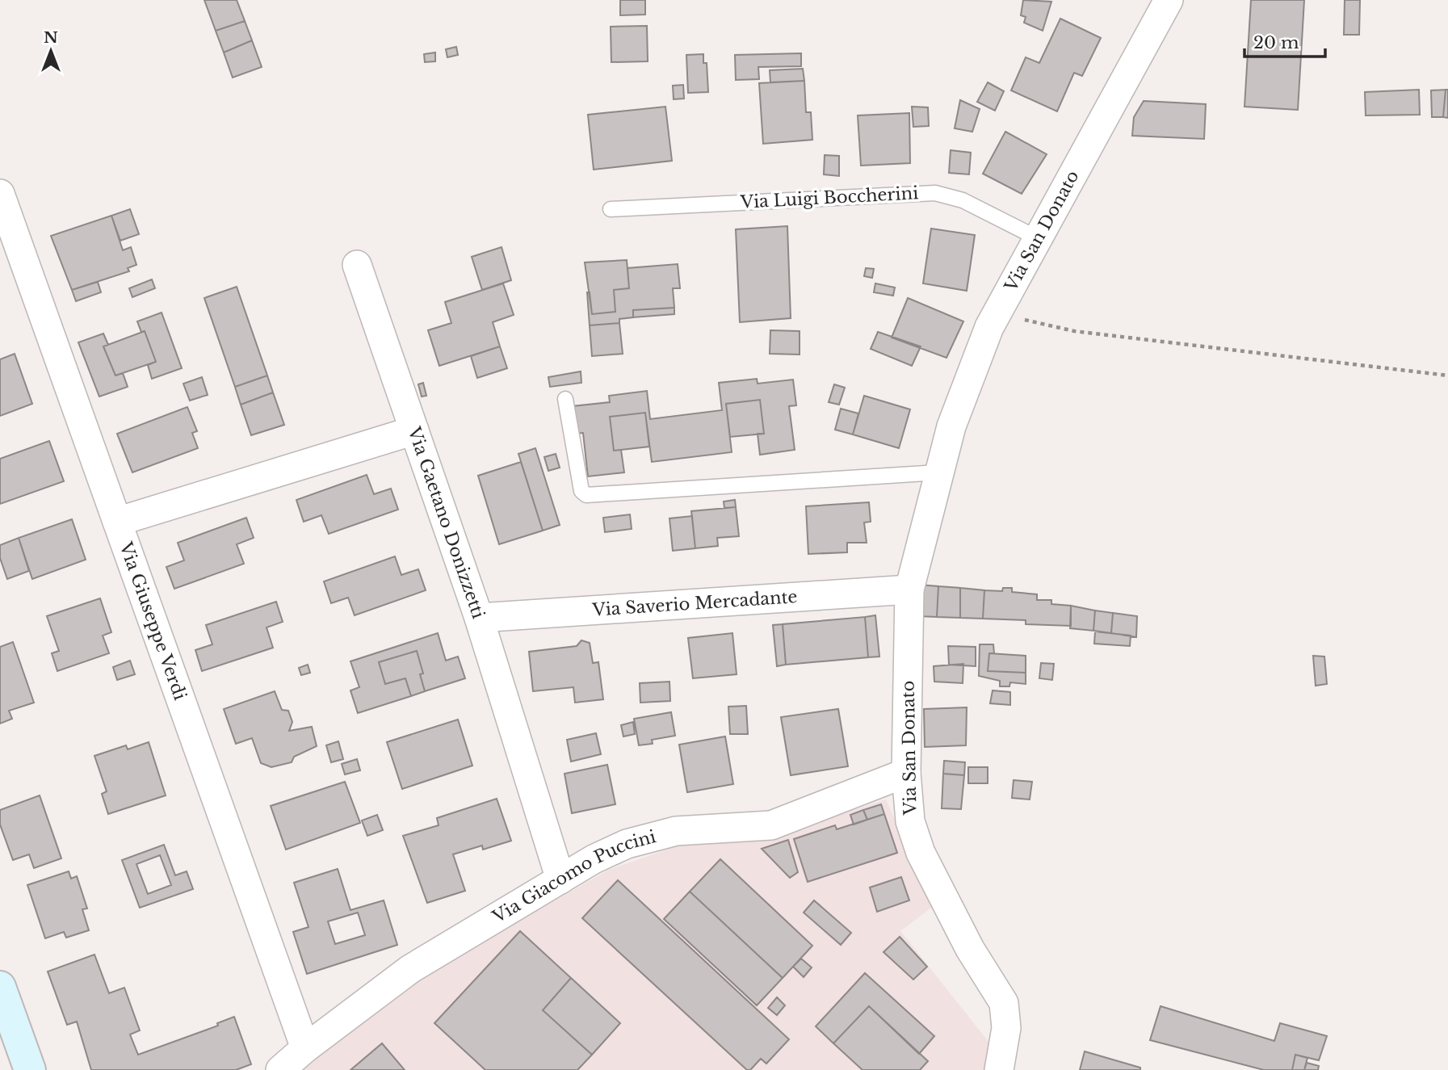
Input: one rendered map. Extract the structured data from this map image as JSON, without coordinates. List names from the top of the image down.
{
  "streets": {
    "street": [
      "Via San Donato",
      "Via Gaetano Donizzetti",
      "Via Saverio Mercadante",
      "Via Giuseppe Verdi",
      "Via Giacomo Puccini"
    ],
    "lane": ["Via Luigi Boccherini"]
  },
  "crossings": [
    ["Via Luigi Boccherini", "Via San Donato"],
    ["Via San Donato", "Via Saverio Mercadante"],
    ["Via San Donato", "Via Giacomo Puccini"],
    ["Via Gaetano Donizzetti", "Via Saverio Mercadante"],
    ["Via Gaetano Donizzetti", "Via Giuseppe Verdi"],
    ["Via Gaetano Donizzetti", "Via Giacomo Puccini"],
    ["Via Giuseppe Verdi", "Via Giacomo Puccini"]
  ],
  "scale_bar": "20 m",
  "north": "top"
}
